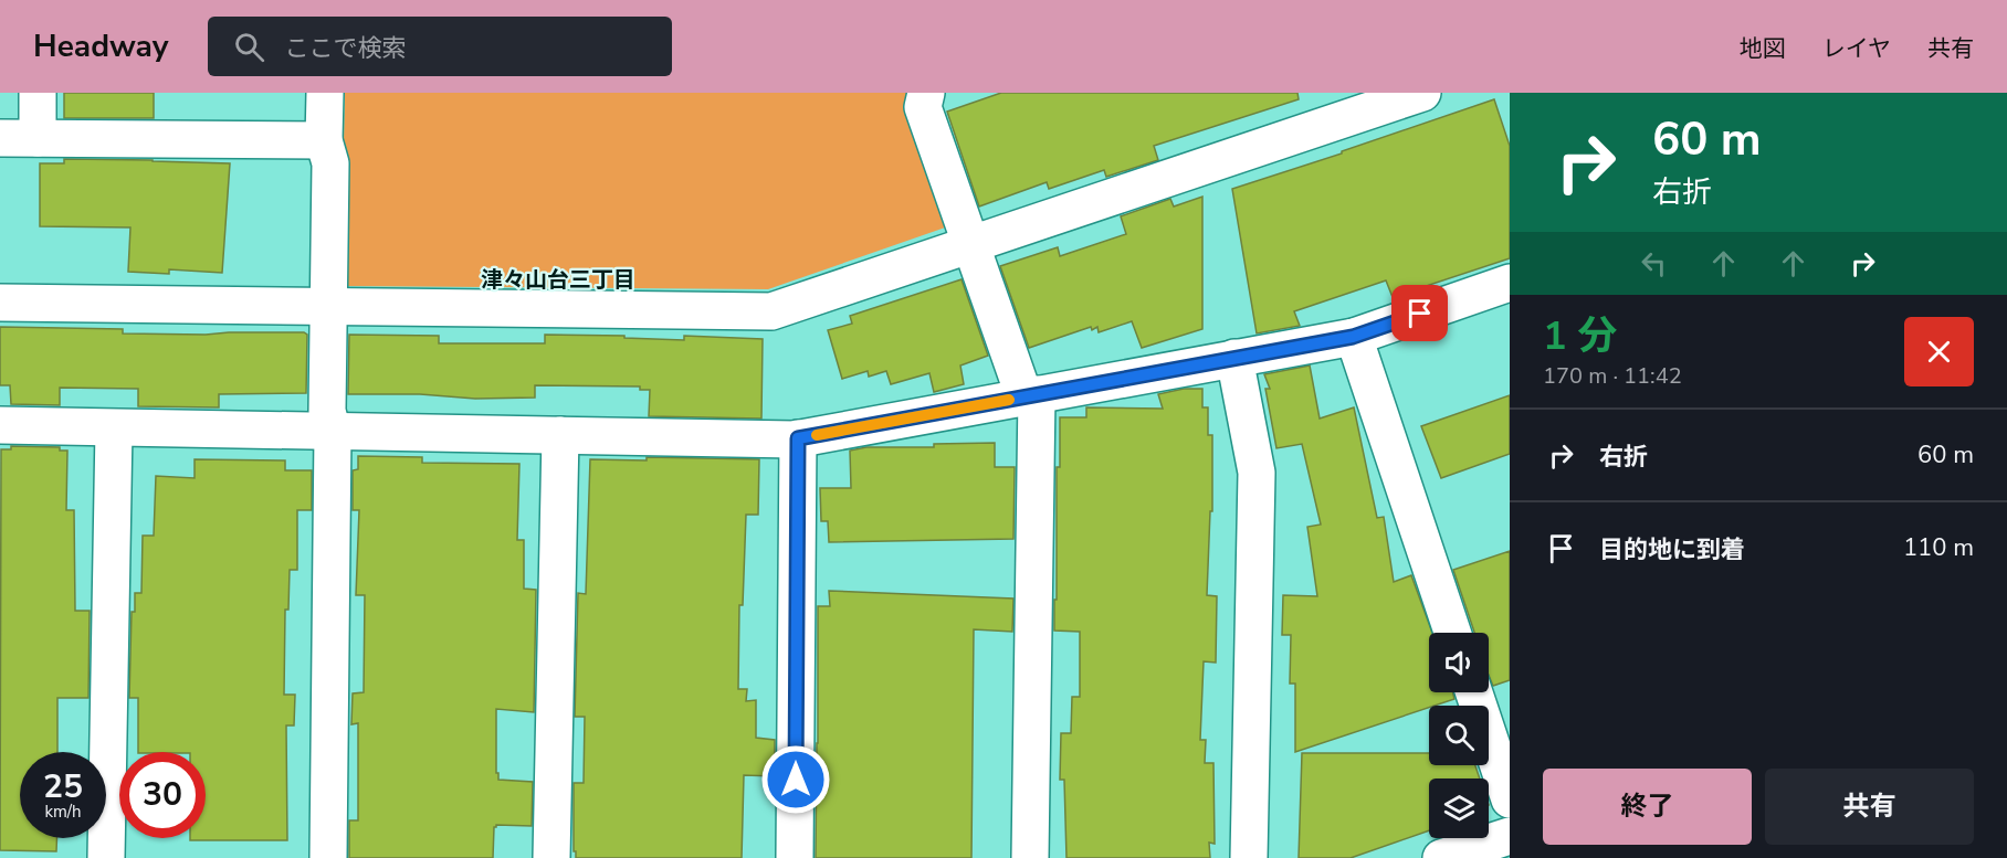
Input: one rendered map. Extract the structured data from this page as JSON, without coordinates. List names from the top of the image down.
{
  "districts": ["津々山台三丁目"],
  "page": {
    "header": "Headway",
    "search": "ここで検索",
    "nav": ["地図", "レイヤ", "共有"],
    "turn": ["60 m", "右折"],
    "heading": ["1 分", "170 m · 11:42"],
    "list": [
      {
        "name": "右折",
        "value": "60 m"
      },
      {
        "name": "目的地に到着",
        "value": "110 m"
      }
    ],
    "speed": "25 km/h",
    "limit": "30",
    "buttons": ["終了", "共有"]
  }
}
